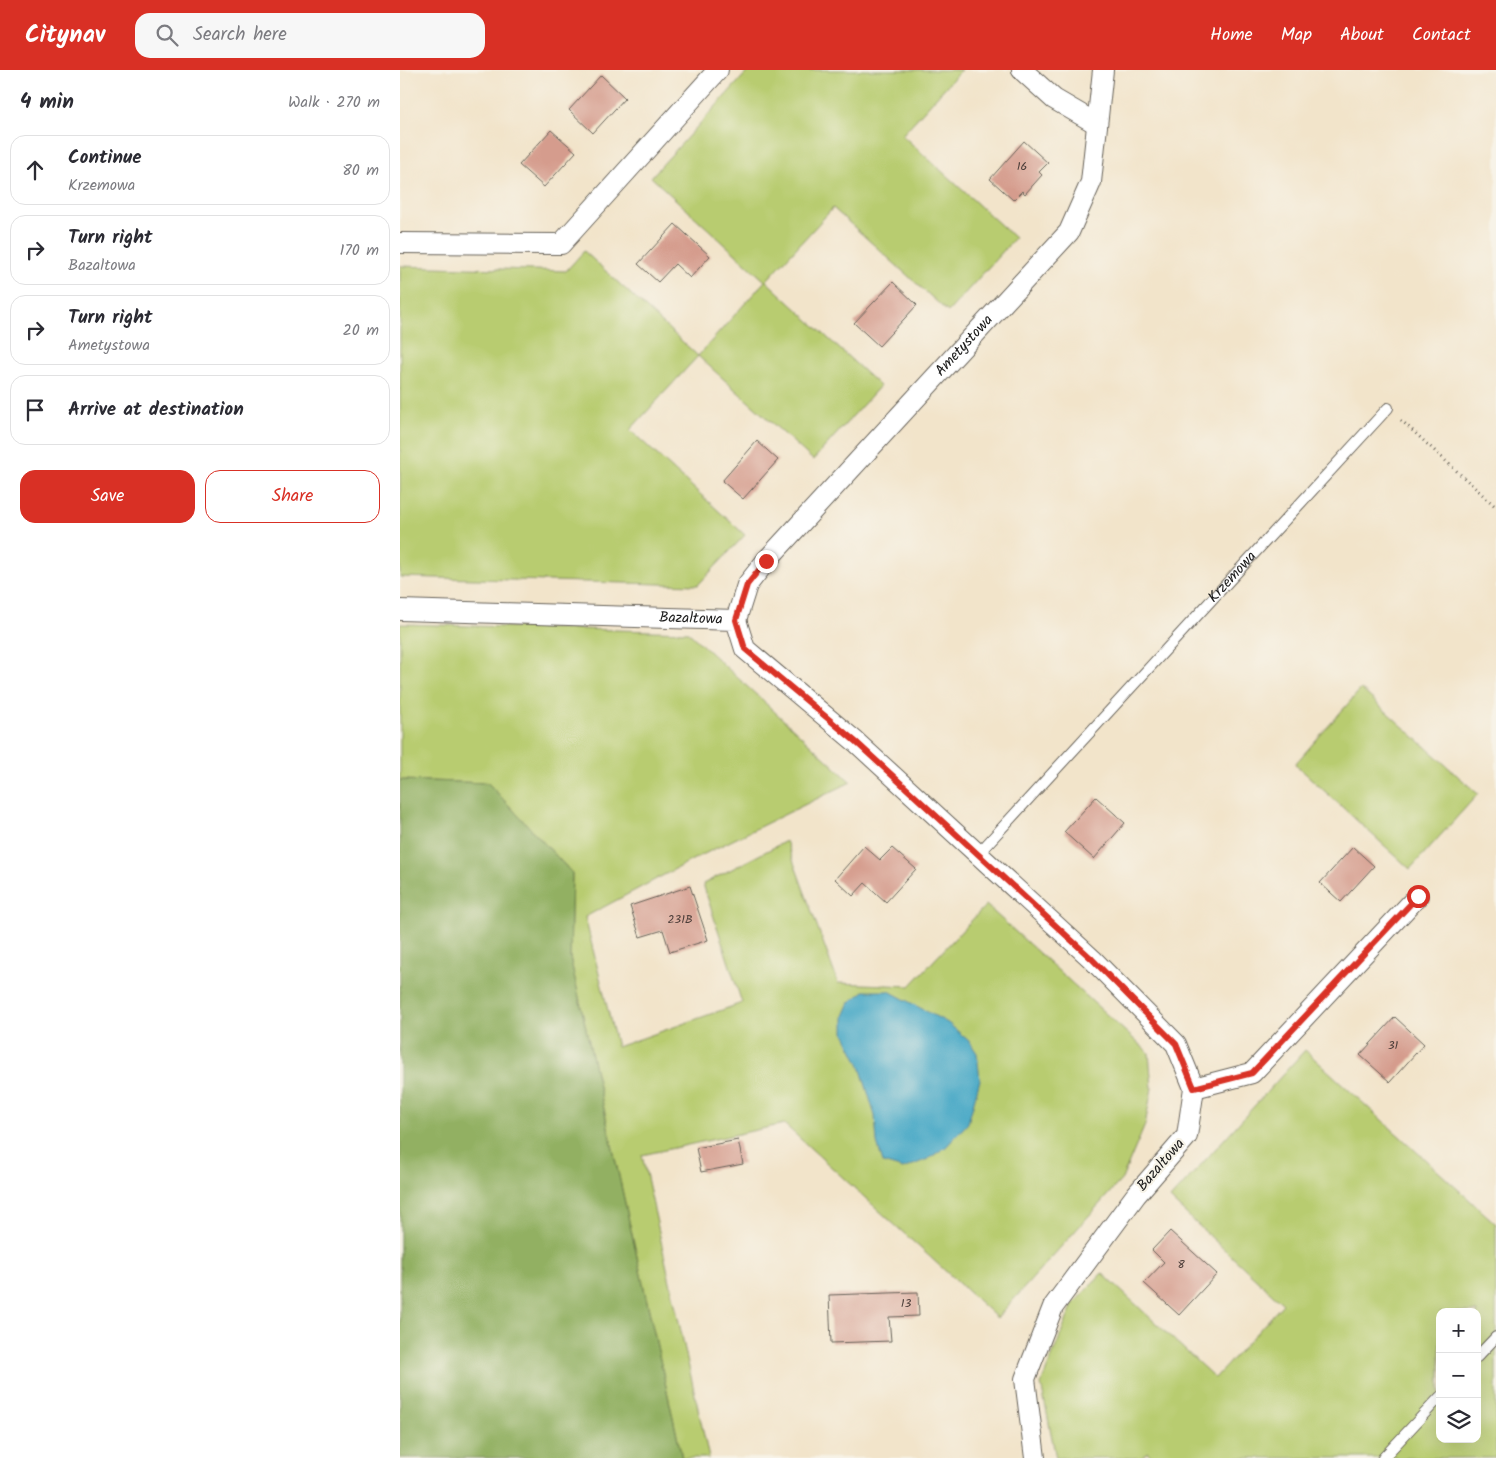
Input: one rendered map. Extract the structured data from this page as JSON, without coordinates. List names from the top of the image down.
{
  "streets": {
    "street": ["Ametystowa", "Bazaltowa"],
    "lane": ["Krzemowa"]
  },
  "crossings": [
    ["Ametystowa", "Bazaltowa"],
    ["Krzemowa", "Bazaltowa"]
  ],
  "house_numbers": [
    "16",
    "231B",
    "31",
    "8",
    "13"
  ],
  "page": {
    "header": "Citynav",
    "search": "Search here",
    "nav": [
      "Home",
      "Map",
      "About",
      "Contact"
    ],
    "heading": ["4 min", "Walk · 270 m"],
    "list": [
      ["Continue", "Krzemowa", "80 m"],
      ["Turn right", "Bazaltowa", "170 m"],
      ["Turn right", "Ametystowa", "20 m"],
      "Arrive at destination"
    ],
    "buttons": ["Save", "Share"],
    "map_buttons": ["+", "−"]
  }
}
